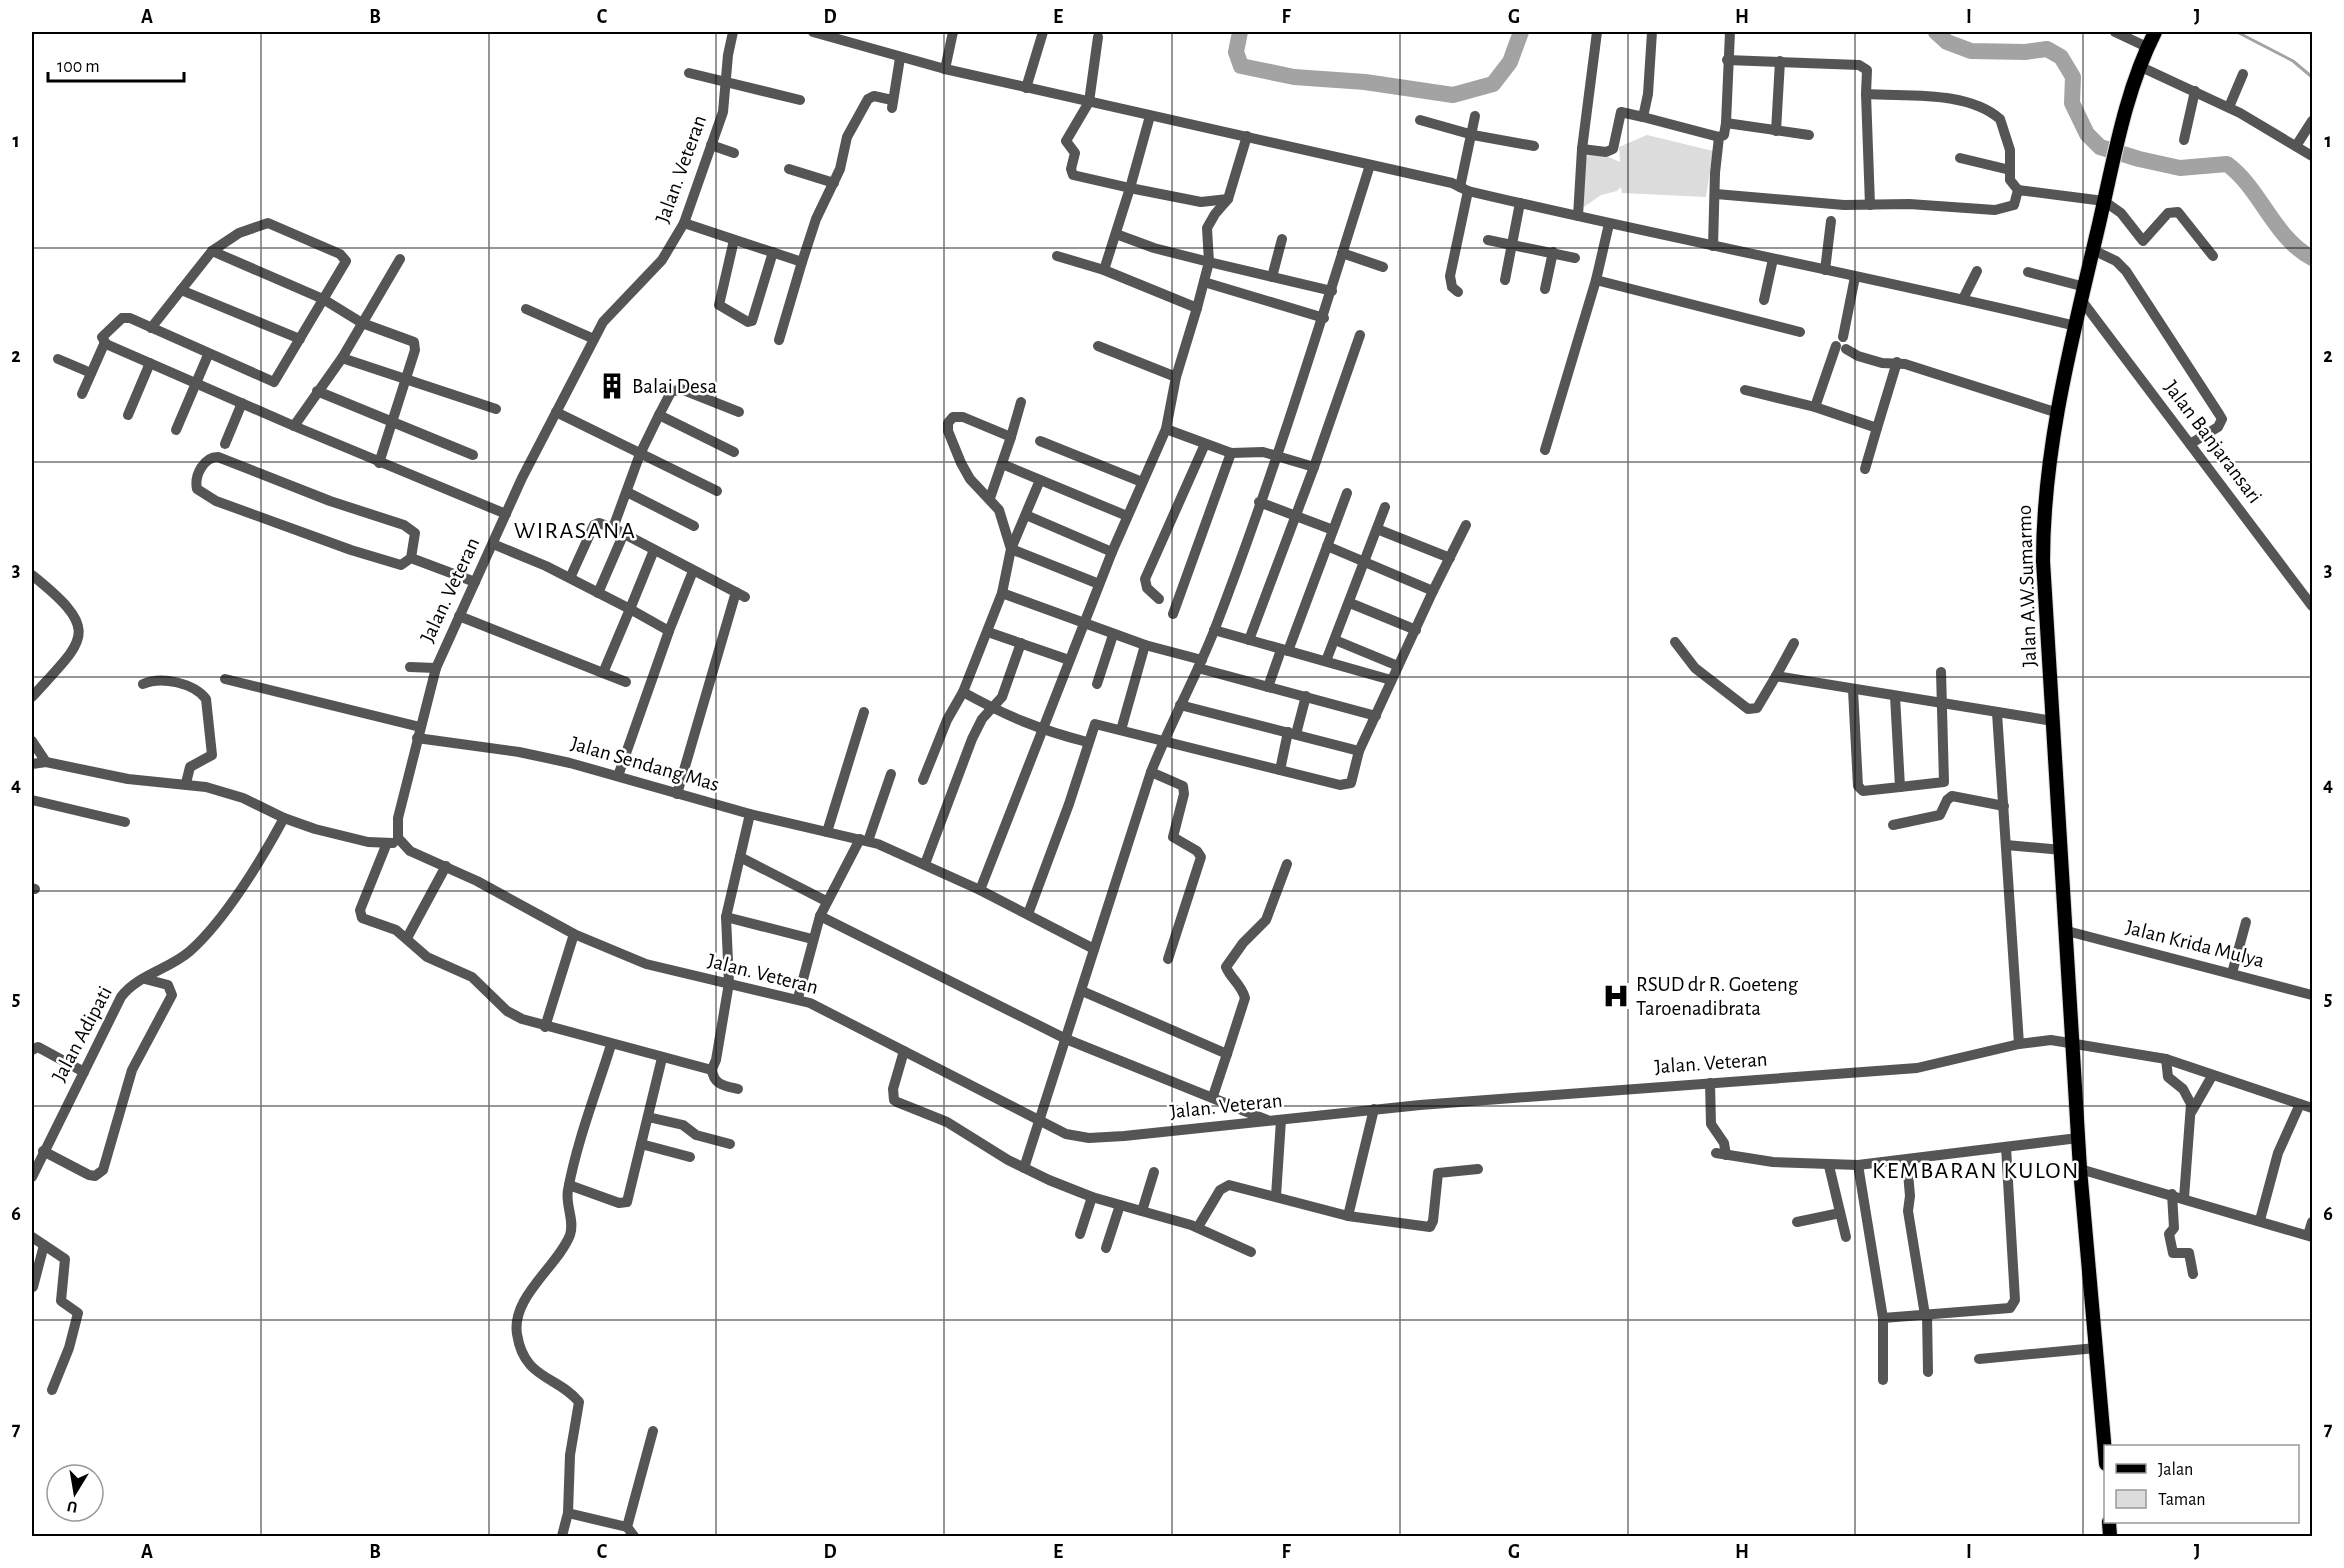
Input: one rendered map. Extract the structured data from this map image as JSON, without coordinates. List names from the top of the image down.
{
  "streets": {
    "main road": ["Jalan A.W.Sumarmo"],
    "street": [
      "Jalan. Veteran",
      "Jalan Banjaransari",
      "Jalan Sendang Mas",
      "Jalan Krida Mulya",
      "Jalan Adipati"
    ]
  },
  "crossings": [
    ["Jalan. Veteran", "Jalan A.W.Sumarmo"],
    ["Jalan. Veteran", "Jalan Sendang Mas"],
    ["Jalan Banjaransari", "Jalan A.W.Sumarmo"],
    ["Jalan A.W.Sumarmo", "Jalan Krida Mulya"]
  ],
  "districts": ["WIRASANA", "KEMBARAN KULON"],
  "places": {
    "building": ["Balai Desa"],
    "hospital": ["RSUD dr R. Goeteng Taroenadibrata"]
  },
  "legend": ["Jalan", "Taman"],
  "scale_bar": "100 m",
  "north": "bottom",
  "grid": {
    "columns": [
      "A",
      "B",
      "C",
      "D",
      "E",
      "F",
      "G",
      "H",
      "I",
      "J"
    ],
    "rows": [
      "1",
      "2",
      "3",
      "4",
      "5",
      "6",
      "7"
    ]
  }
}
